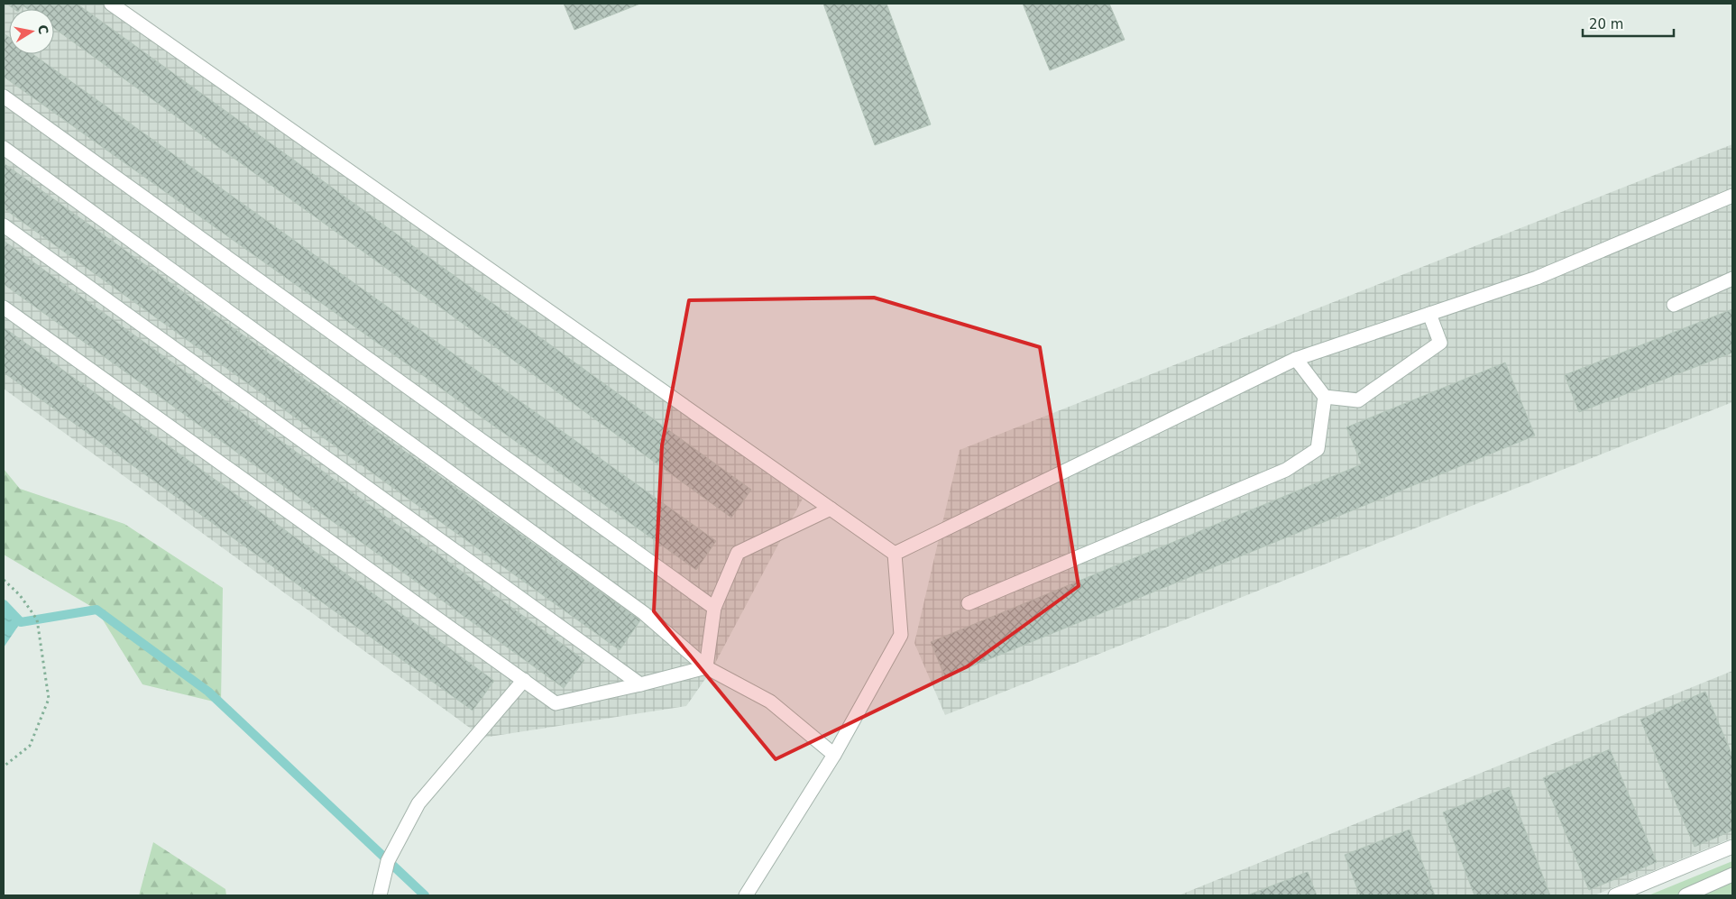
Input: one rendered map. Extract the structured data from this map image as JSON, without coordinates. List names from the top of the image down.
{
  "scale_bar": "20 m",
  "north": "right"
}
